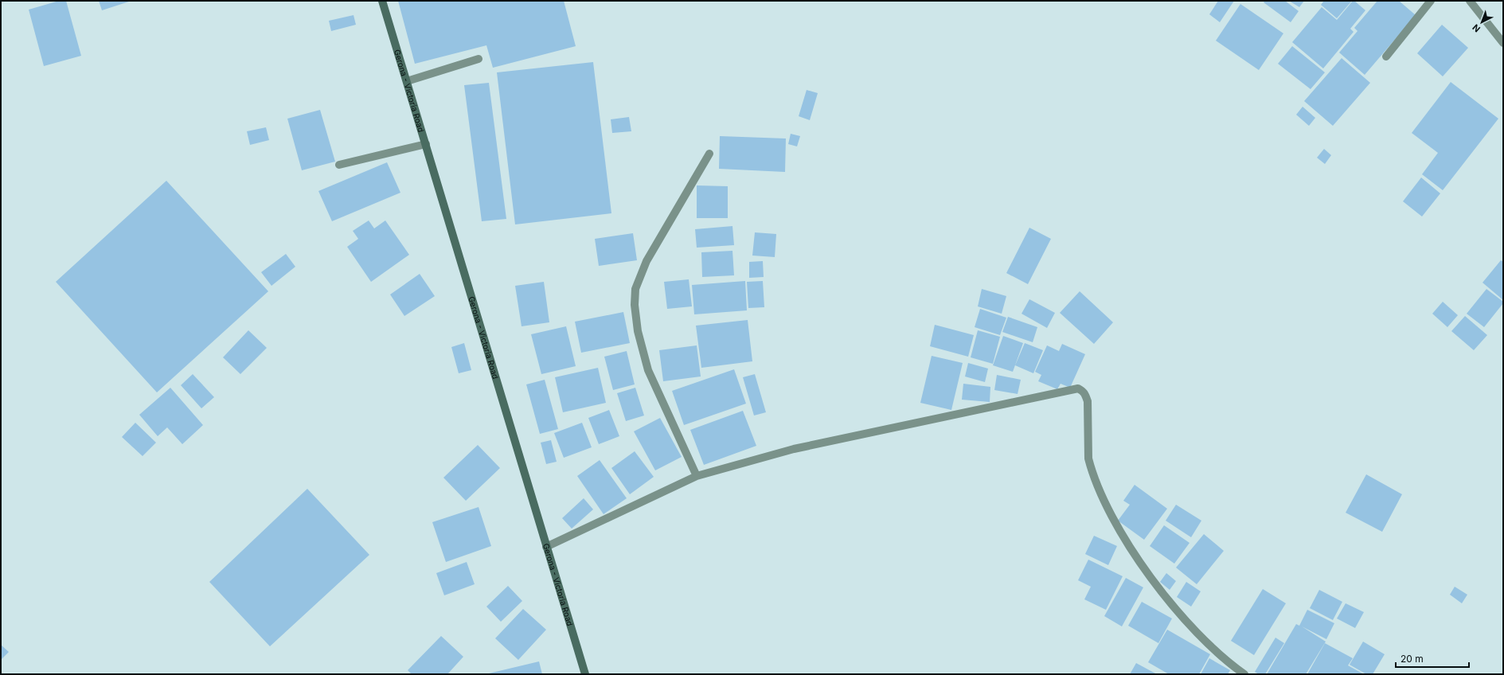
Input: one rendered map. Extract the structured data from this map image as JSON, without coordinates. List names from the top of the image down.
{
  "streets": {
    "main road": ["Gerona - Victoria Road"]
  },
  "scale_bar": "20 m",
  "north": "bottom left"
}
